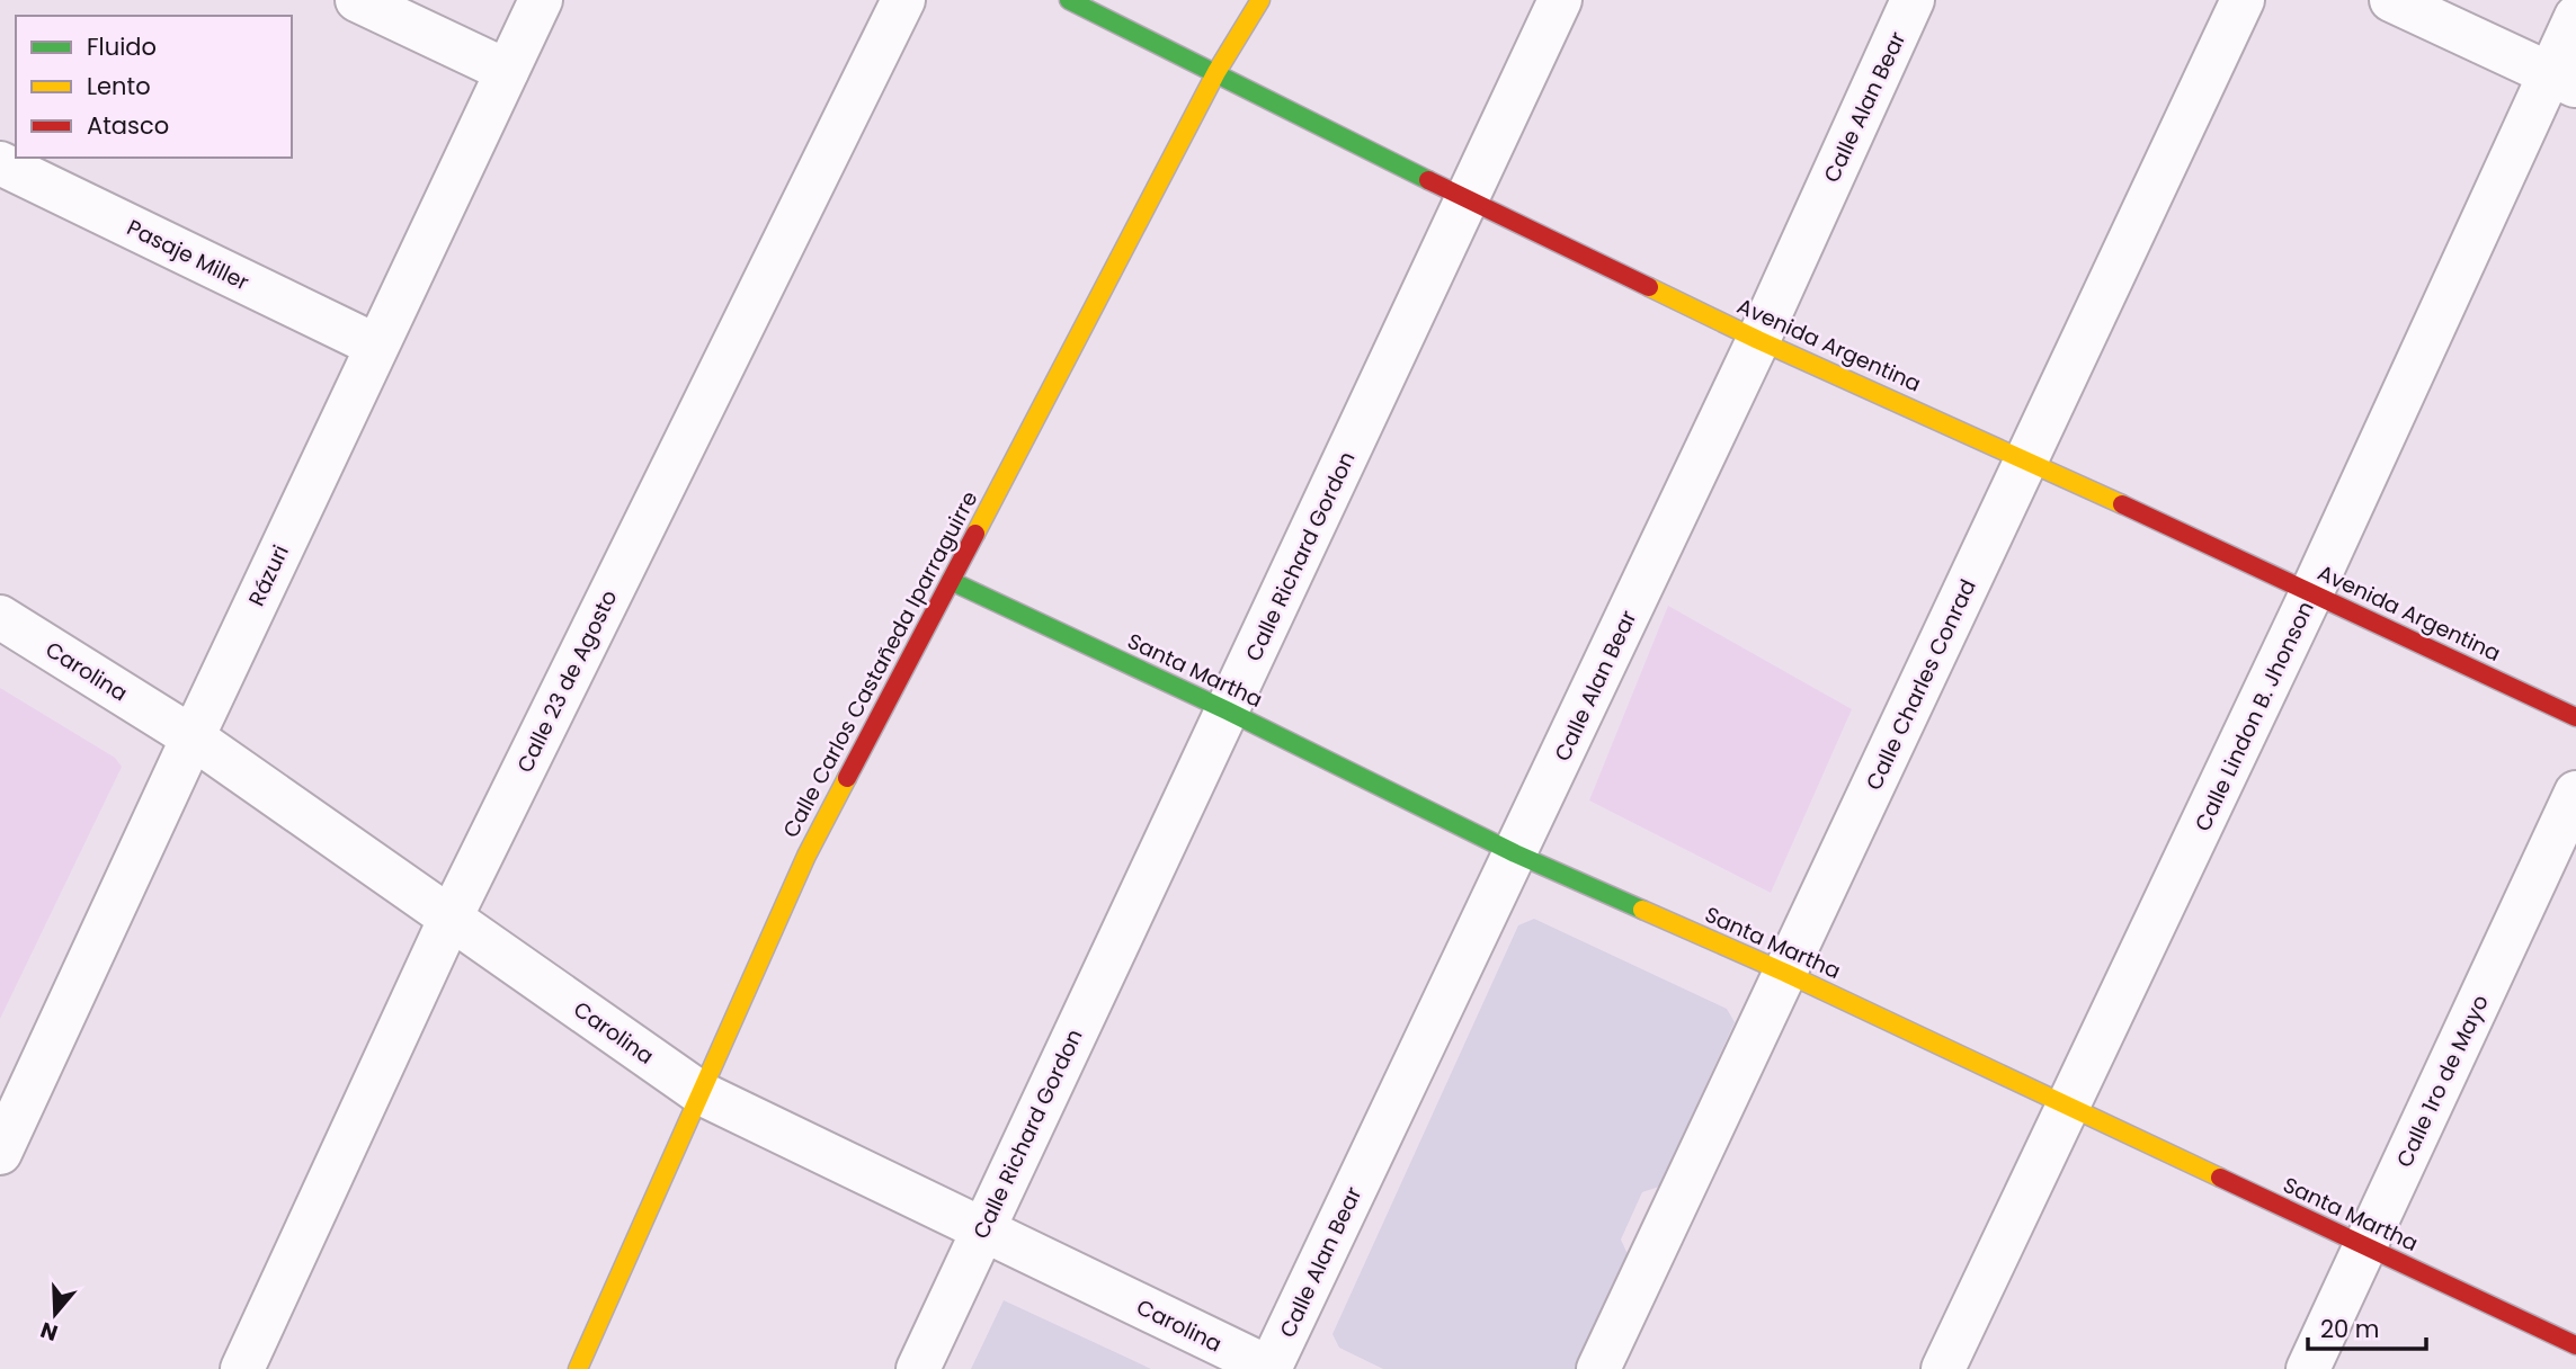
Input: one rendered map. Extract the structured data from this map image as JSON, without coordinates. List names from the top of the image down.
{
  "streets": {
    "street": [
      "Calle Alan Bear",
      "Pasaje Miller",
      "Avenida Argentina",
      "Calle Richard Gordon",
      "Rázuri",
      "Calle Carlos Castañeda Iparraguirre",
      "Santa Martha",
      "Carolina",
      "Calle 23 de Agosto",
      "Calle Charles Conrad",
      "Calle Lindon B. Jhonson",
      "Calle 1ro de Mayo"
    ]
  },
  "crossings": [
    ["Calle Alan Bear", "Avenida Argentina"],
    ["Calle Alan Bear", "Santa Martha"],
    ["Calle Alan Bear", "Carolina"],
    ["Pasaje Miller", "Rázuri"],
    ["Avenida Argentina", "Calle Richard Gordon"],
    ["Avenida Argentina", "Calle Carlos Castañeda Iparraguirre"],
    ["Avenida Argentina", "Calle Charles Conrad"],
    ["Avenida Argentina", "Calle Lindon B. Jhonson"],
    ["Calle Richard Gordon", "Santa Martha"],
    ["Calle Richard Gordon", "Carolina"],
    ["Rázuri", "Carolina"],
    ["Calle Carlos Castañeda Iparraguirre", "Santa Martha"],
    ["Calle Carlos Castañeda Iparraguirre", "Carolina"],
    ["Santa Martha", "Calle Charles Conrad"],
    ["Santa Martha", "Calle Lindon B. Jhonson"],
    ["Santa Martha", "Calle 1ro de Mayo"],
    ["Carolina", "Calle 23 de Agosto"]
  ],
  "legend": ["Fluido", "Lento", "Atasco"],
  "scale_bar": "20 m",
  "north": "bottom"
}
